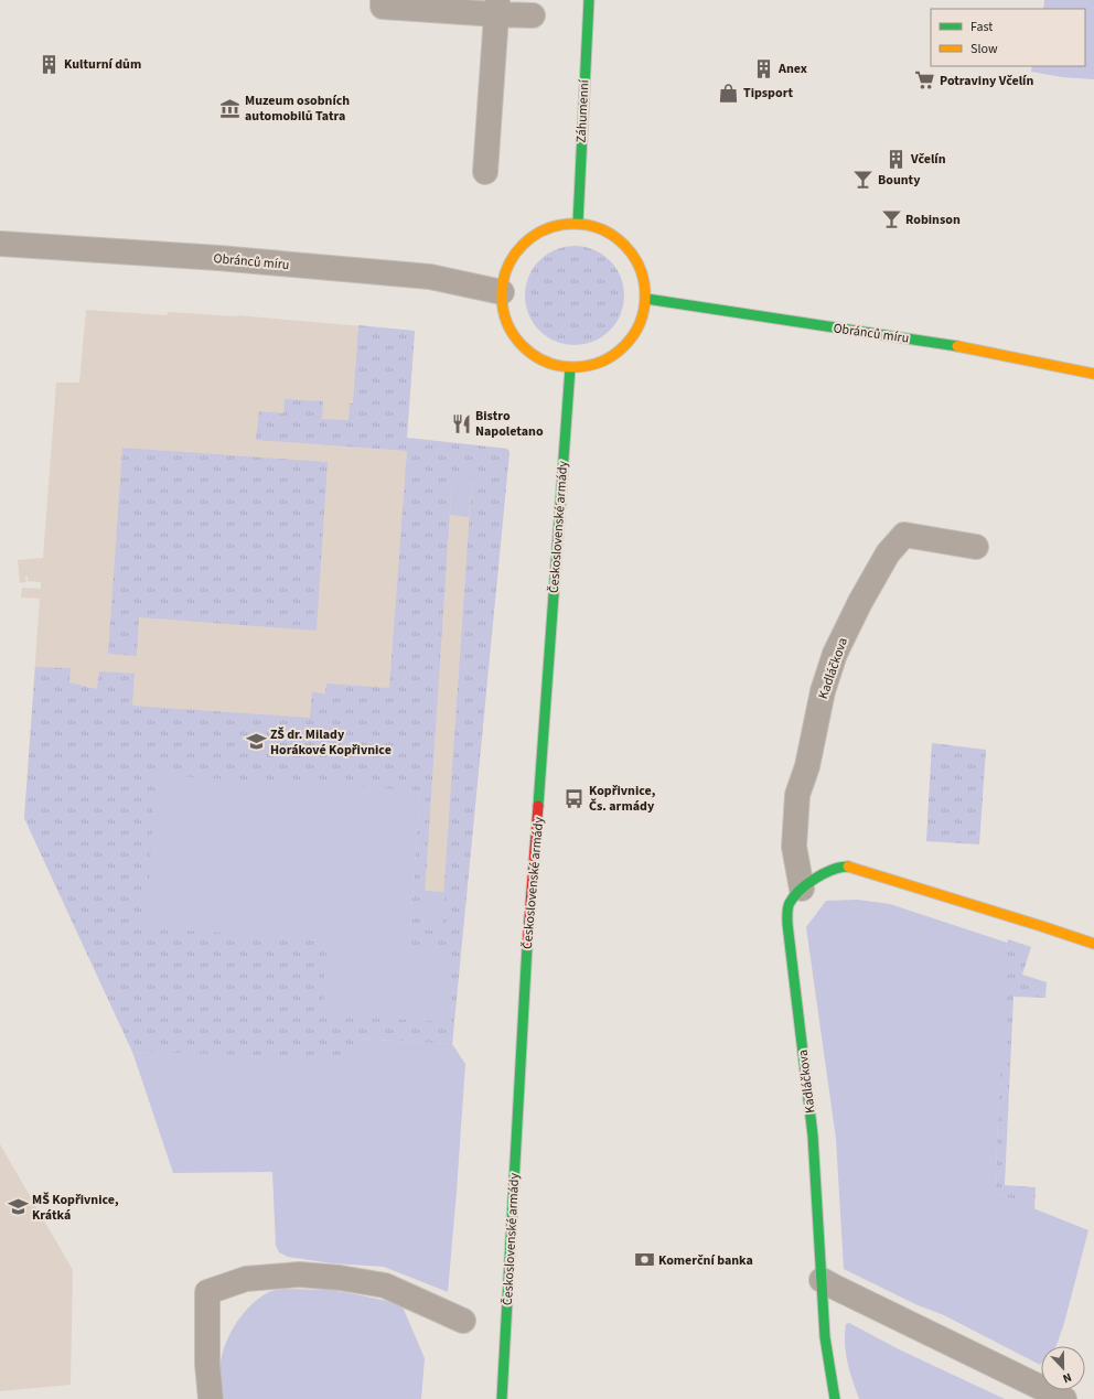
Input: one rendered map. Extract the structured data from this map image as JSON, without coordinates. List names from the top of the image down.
{
  "streets": {
    "main road": [
      "Záhumenní",
      "Obránců míru",
      "Československé armády",
      "Kadláčkova"
    ]
  },
  "crossings": [
    ["Záhumenní", "Obránců míru"],
    ["Záhumenní", "Československé armády"],
    ["Obránců míru", "Československé armády"]
  ],
  "places": {
    "building": ["Kulturní dům", "Anex", "Včelín"],
    "supermarket": ["Potraviny Včelín"],
    "shop": ["Tipsport"],
    "museum": ["Muzeum osobních automobilů Tatra"],
    "bar": ["Bounty", "Robinson"],
    "restaurant": ["Bistro Napoletano"],
    "school or university": ["ZŠ dr. Milady Horákové Kopřivnice", "MŠ Kopřivnice, Krátká"],
    "bus stop": ["Kopřivnice, Čs. armády"],
    "bank": ["Komerční banka"]
  },
  "legend": ["Fast", "Slow"],
  "north": "bottom"
}
